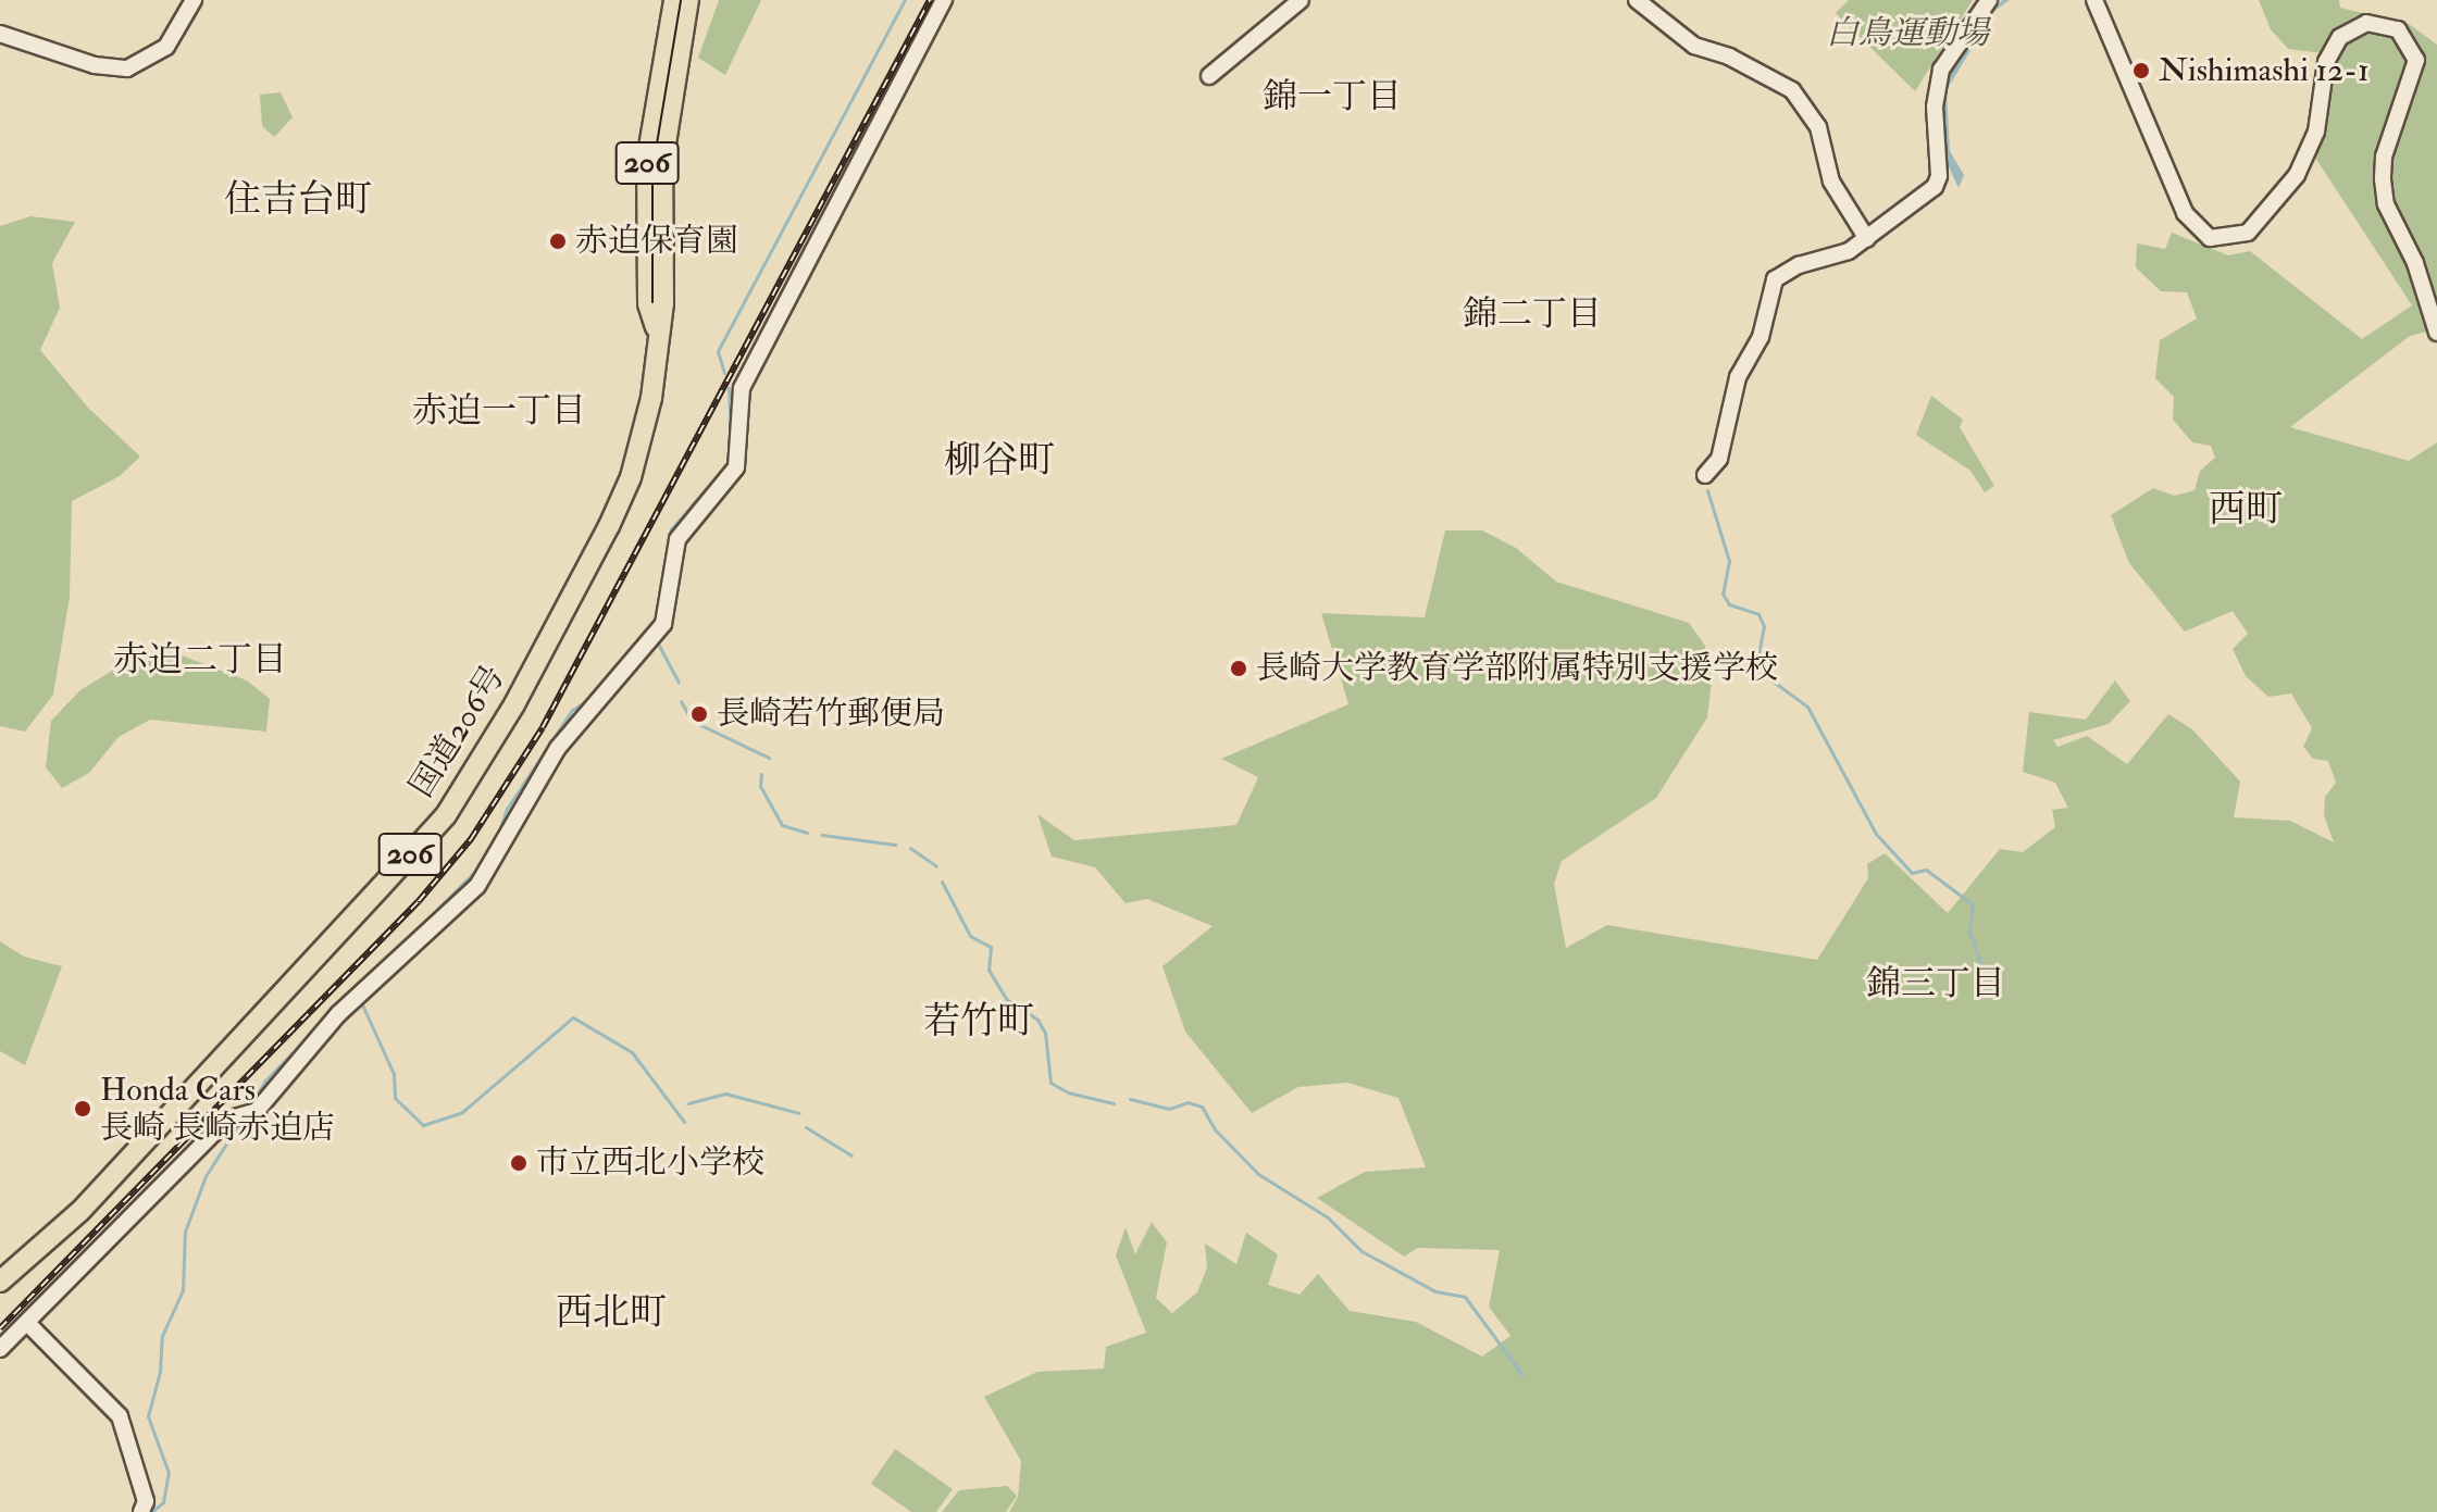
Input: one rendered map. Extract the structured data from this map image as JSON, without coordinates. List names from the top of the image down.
{
  "streets": {
    "highway": ["206", "国道206号"]
  },
  "districts": [
    "錦一丁目",
    "住吉台町",
    "錦二丁目",
    "赤迫一丁目",
    "柳谷町",
    "西町",
    "赤迫二丁目",
    "錦三丁目",
    "若竹町",
    "西北町"
  ],
  "parks": ["白鳥運動場"],
  "places": [
    "Nishimashi 12-1",
    "赤迫保育園",
    "長崎大学教育学部附属特別支援学校",
    "長崎若竹郵便局",
    "Honda Cars 長崎 長崎赤迫店",
    "市立西北小学校"
  ]
}
